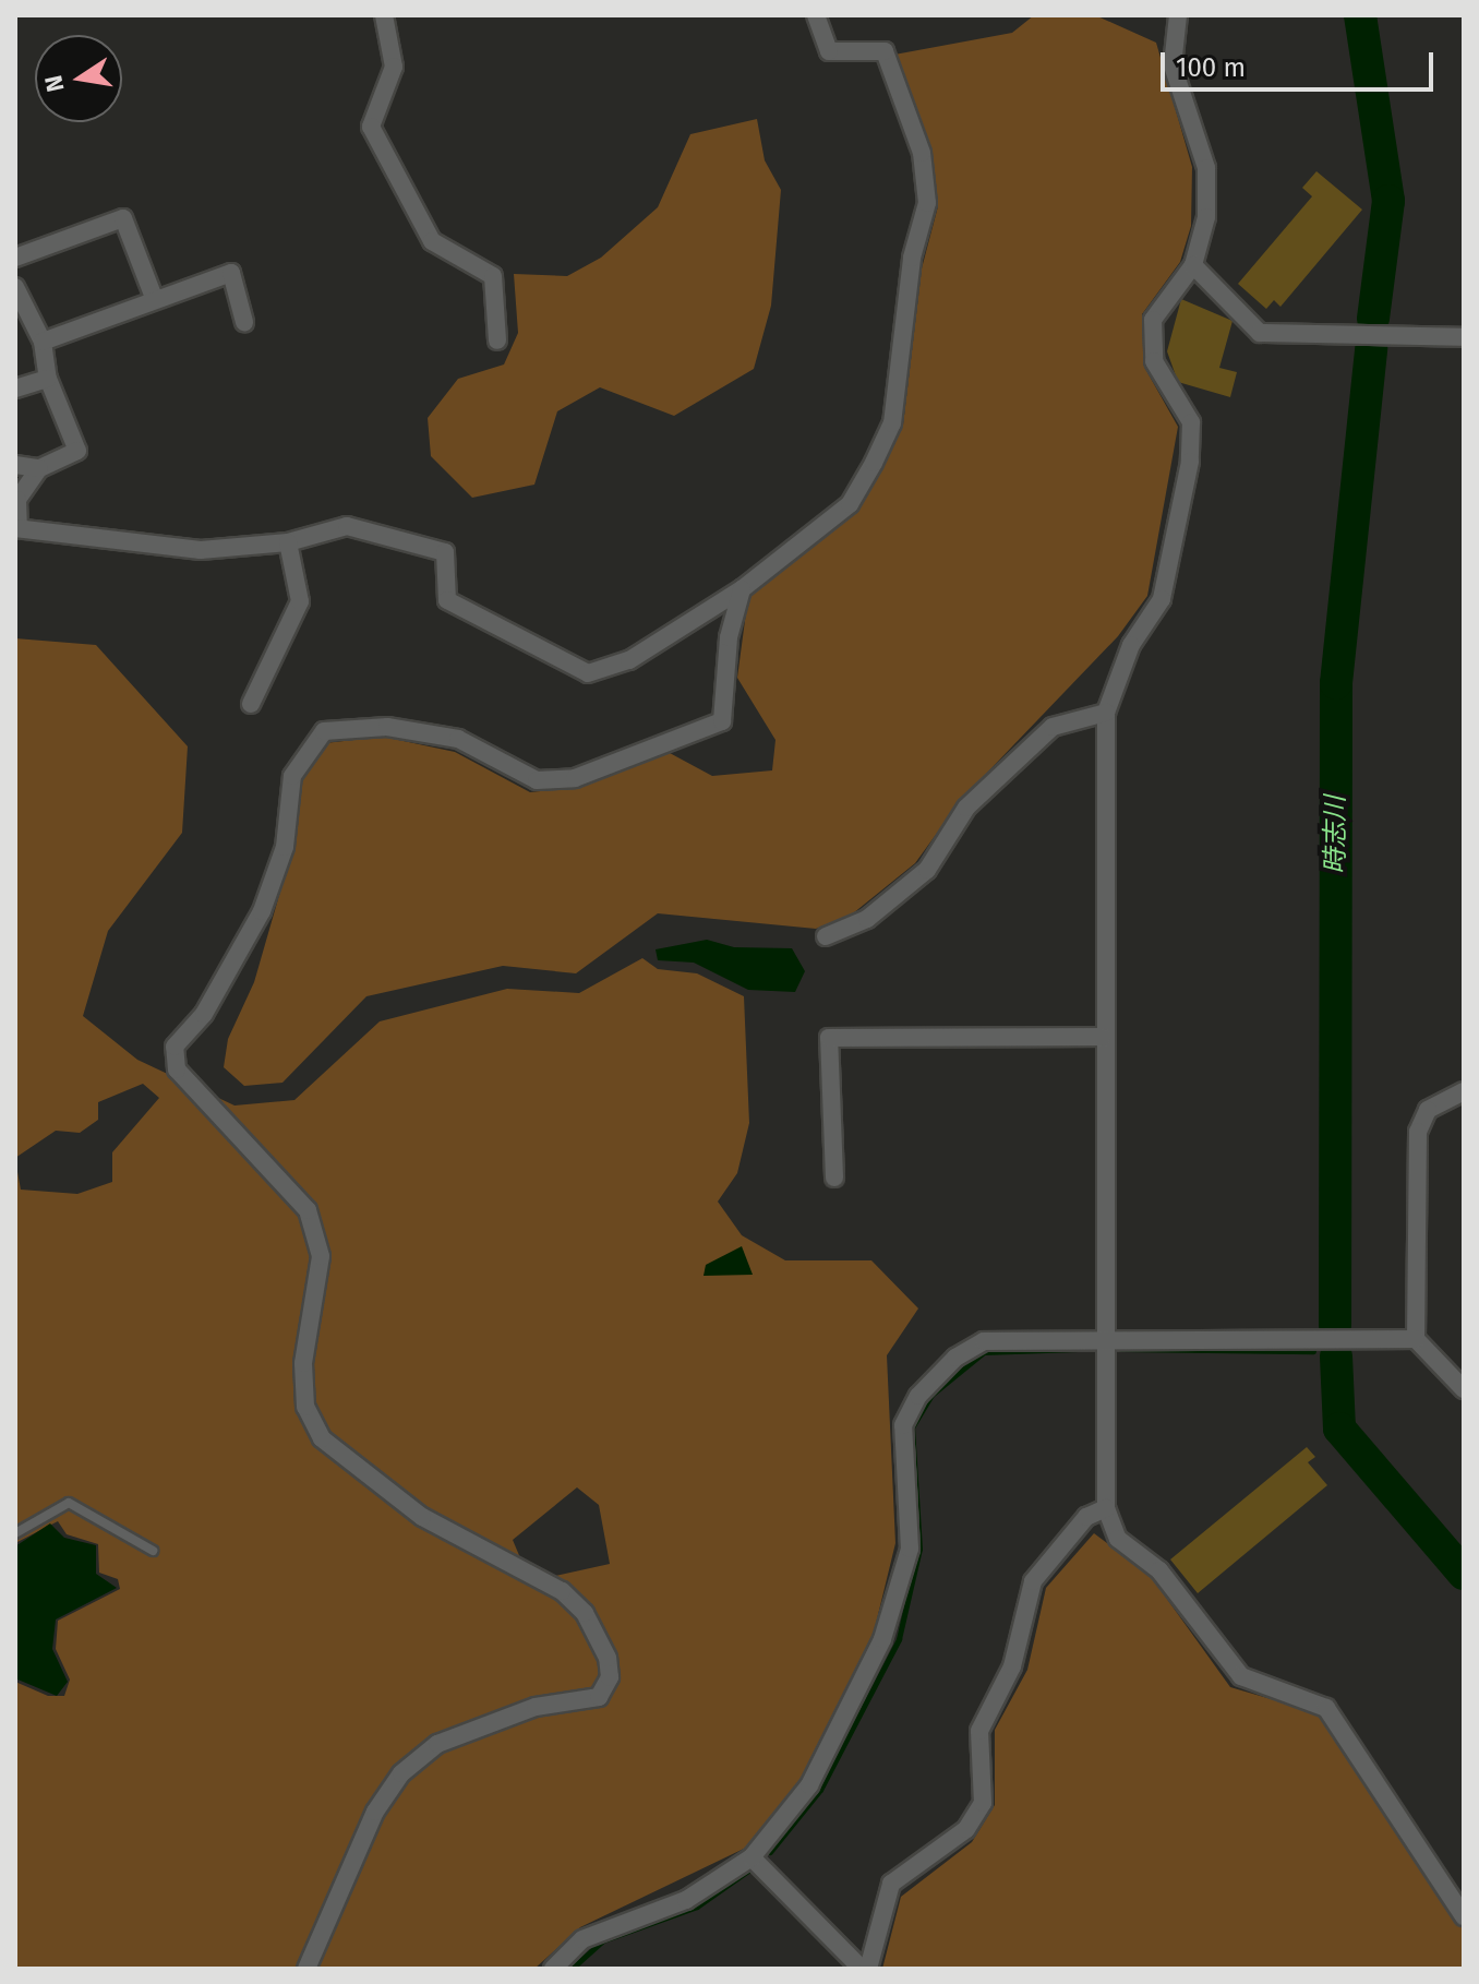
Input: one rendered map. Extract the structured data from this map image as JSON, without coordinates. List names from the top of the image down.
{
  "water": ["時志川"],
  "scale_bar": "100 m",
  "north": "left"
}
